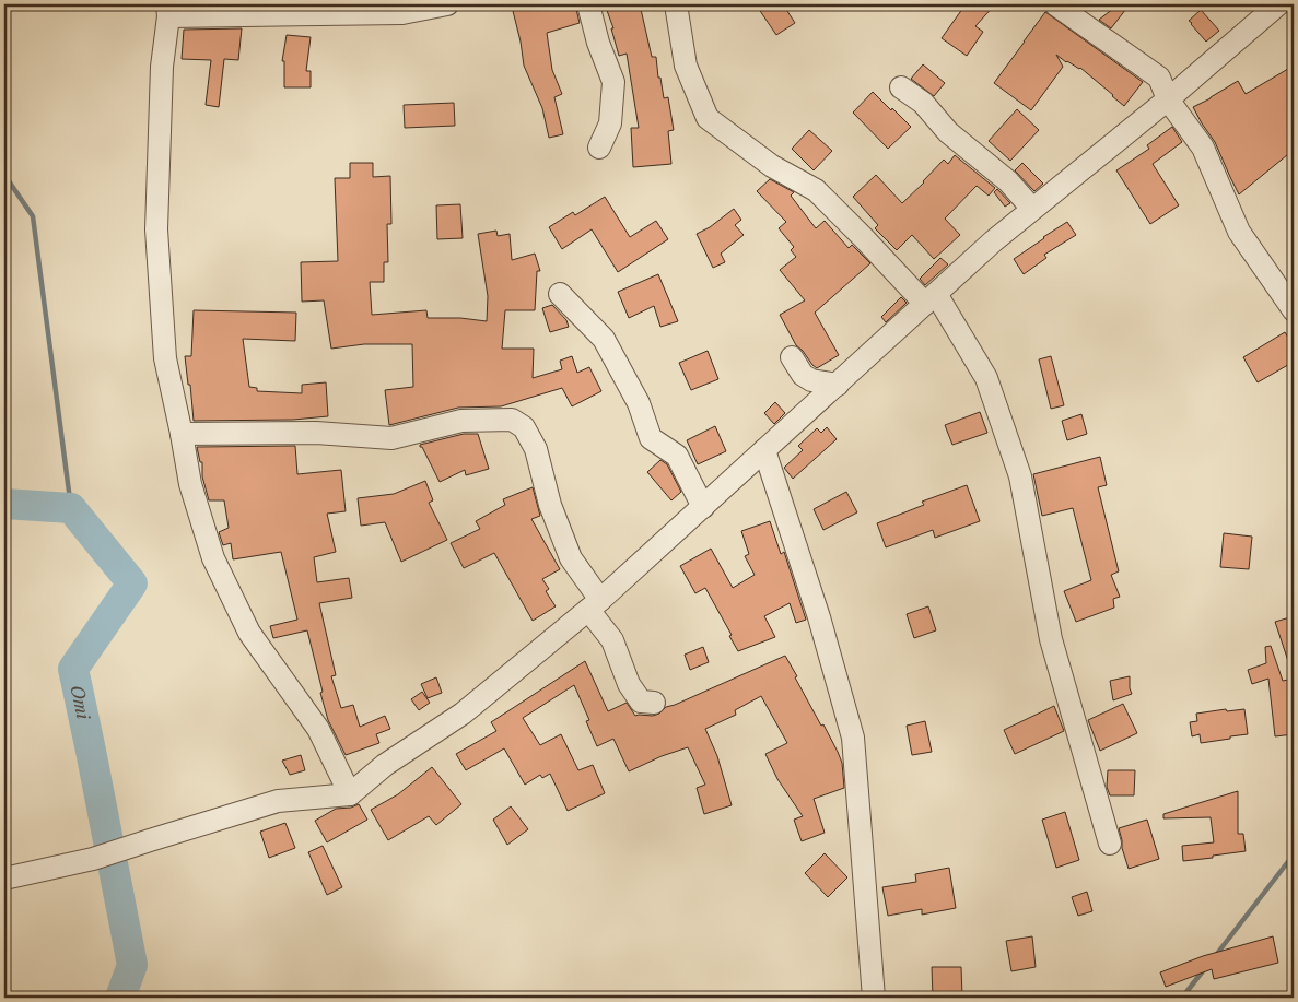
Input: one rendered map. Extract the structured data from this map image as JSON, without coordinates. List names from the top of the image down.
{
  "water": ["Omi"]
}
